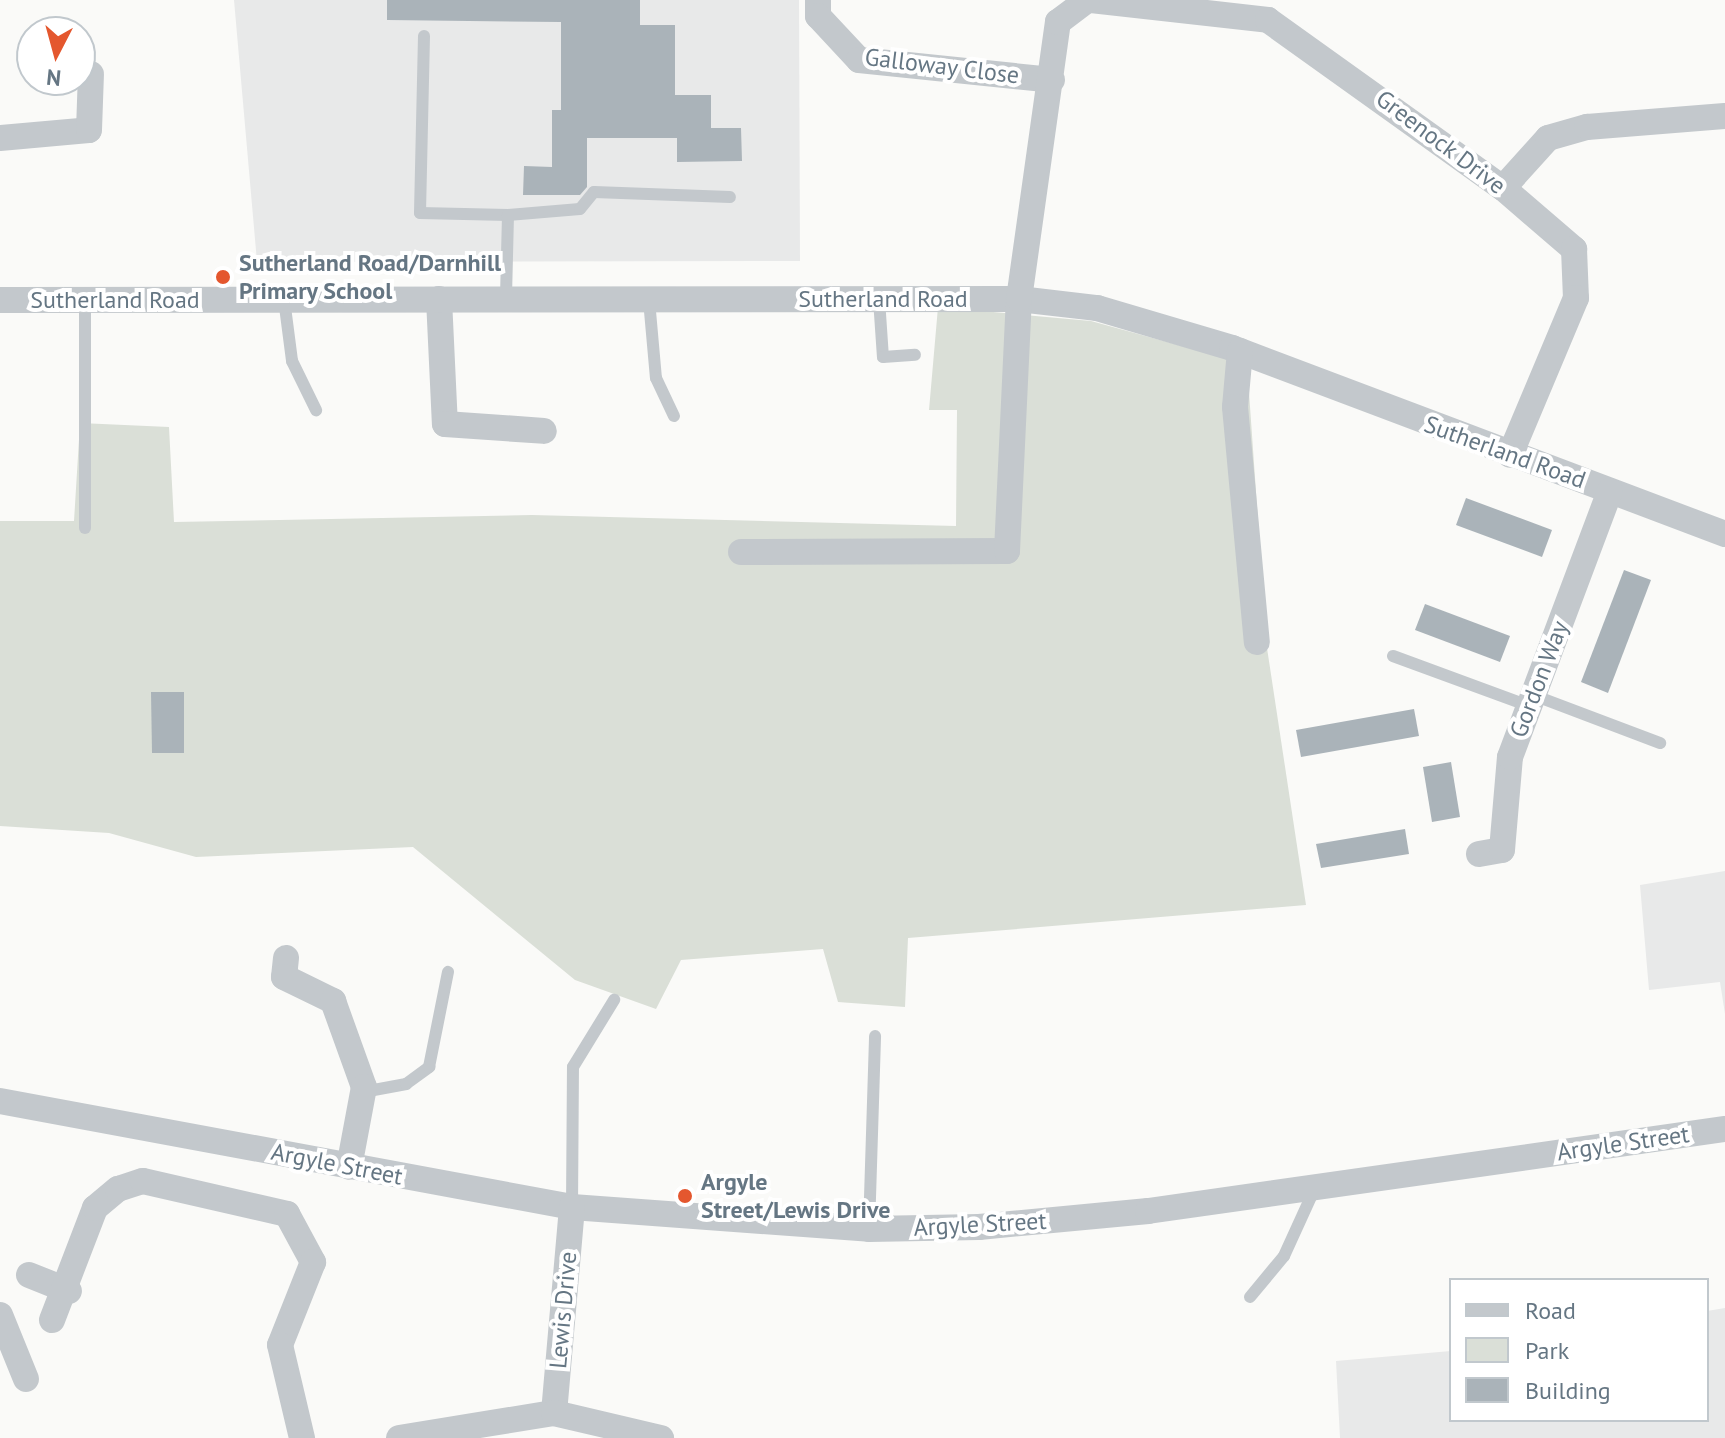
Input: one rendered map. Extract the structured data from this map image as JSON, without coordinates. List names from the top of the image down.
{
  "streets": {
    "street": [
      "Galloway Close",
      "Greenock Drive",
      "Sutherland Road",
      "Gordon Way",
      "Argyle Street",
      "Lewis Drive"
    ]
  },
  "crossings": [
    ["Galloway Close", "Greenock Drive"],
    ["Greenock Drive", "Sutherland Road"],
    ["Sutherland Road", "Gordon Way"],
    ["Argyle Street", "Lewis Drive"]
  ],
  "places": ["Sutherland Road/Darnhill Primary School", "Argyle Street/Lewis Drive"],
  "legend": ["Road", "Park", "Building"],
  "north": "bottom"
}
